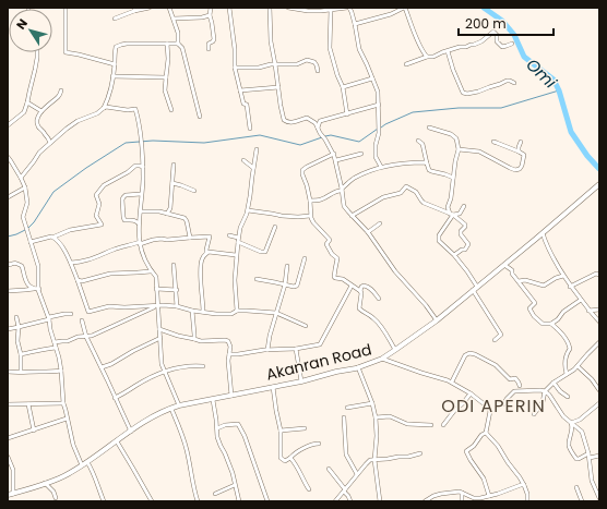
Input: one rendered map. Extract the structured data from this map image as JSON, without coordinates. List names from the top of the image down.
{
  "streets": {
    "main road": ["Akanran Road"]
  },
  "districts": ["ODI APERIN"],
  "water": ["Omi"],
  "scale_bar": "200 m",
  "north": "top left"
}
